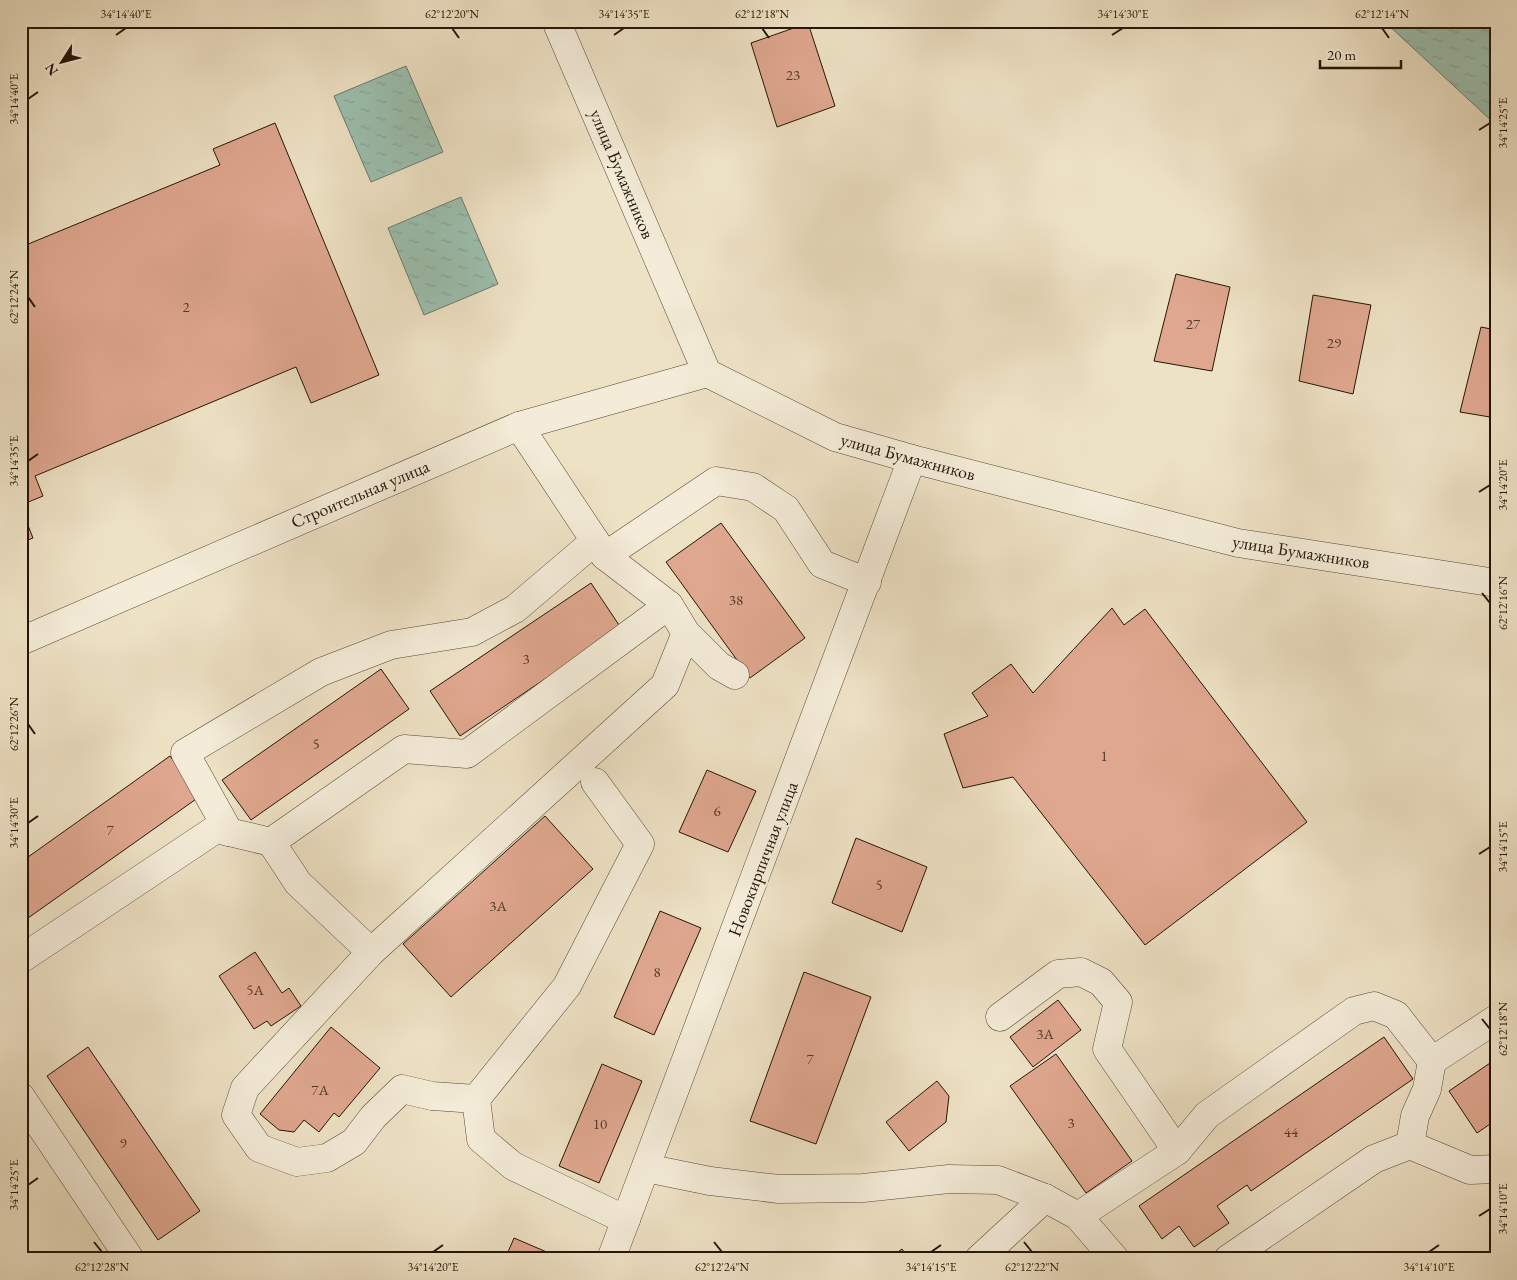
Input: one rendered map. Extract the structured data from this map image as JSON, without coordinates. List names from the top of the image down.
{
  "streets": {
    "street": ["улица Бумажников", "Строительная улица", "Новокирпичная улица"]
  },
  "crossings": [
    ["улица Бумажников", "Строительная улица"],
    ["улица Бумажников", "Новокирпичная улица"]
  ],
  "house_numbers": [
    "23",
    "2",
    "27",
    "29",
    "38",
    "3",
    "5",
    "1",
    "6",
    "7",
    "5",
    "3А",
    "8",
    "5А",
    "3А",
    "7",
    "7А",
    "3",
    "10",
    "44",
    "9"
  ],
  "scale_bar": "20 m",
  "north": "bottom left",
  "coordinates": [
    "34°14'40\"E",
    "62°12'20\"N",
    "34°14'35\"E",
    "62°12'18\"N",
    "34°14'30\"E",
    "62°12'14\"N",
    "34°14'25\"E",
    "62°12'24\"N",
    "34°14'20\"E",
    "62°12'16\"N",
    "62°12'26\"N",
    "34°14'15\"E",
    "34°14'10\"E",
    "62°12'28\"N",
    "62°12'22\"N"
  ]
}
